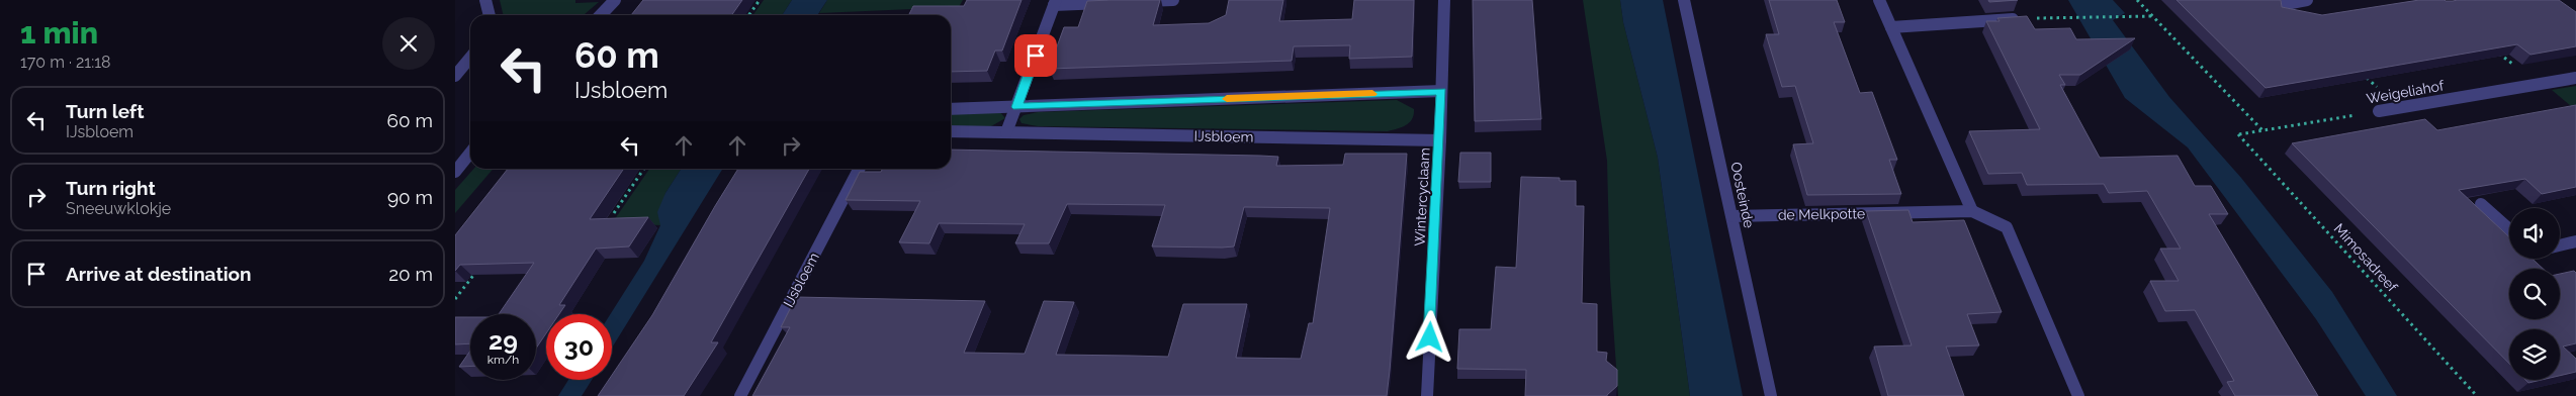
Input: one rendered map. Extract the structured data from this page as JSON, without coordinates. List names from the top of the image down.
{
  "streets": {
    "street": [
      "Weigeliahof",
      "IJsbloem",
      "Oosteinde",
      "Wintercyclaam",
      "de Melkpotte"
    ],
    "path": ["Mimosadreef"]
  },
  "crossings": [
    ["Weigeliahof", "Mimosadreef"],
    ["IJsbloem", "Wintercyclaam"],
    ["Oosteinde", "de Melkpotte"]
  ],
  "page": {
    "heading": ["1 min", "170 m · 21:18"],
    "turn": ["60 m", "IJsbloem"],
    "list": [
      {
        "name": "Turn left",
        "note": "IJsbloem",
        "value": "60 m"
      },
      {
        "name": "Turn right",
        "note": "Sneeuwklokje",
        "value": "90 m"
      },
      {
        "name": "Arrive at destination",
        "value": "20 m"
      }
    ],
    "speed": "29 km/h",
    "limit": "30"
  }
}
